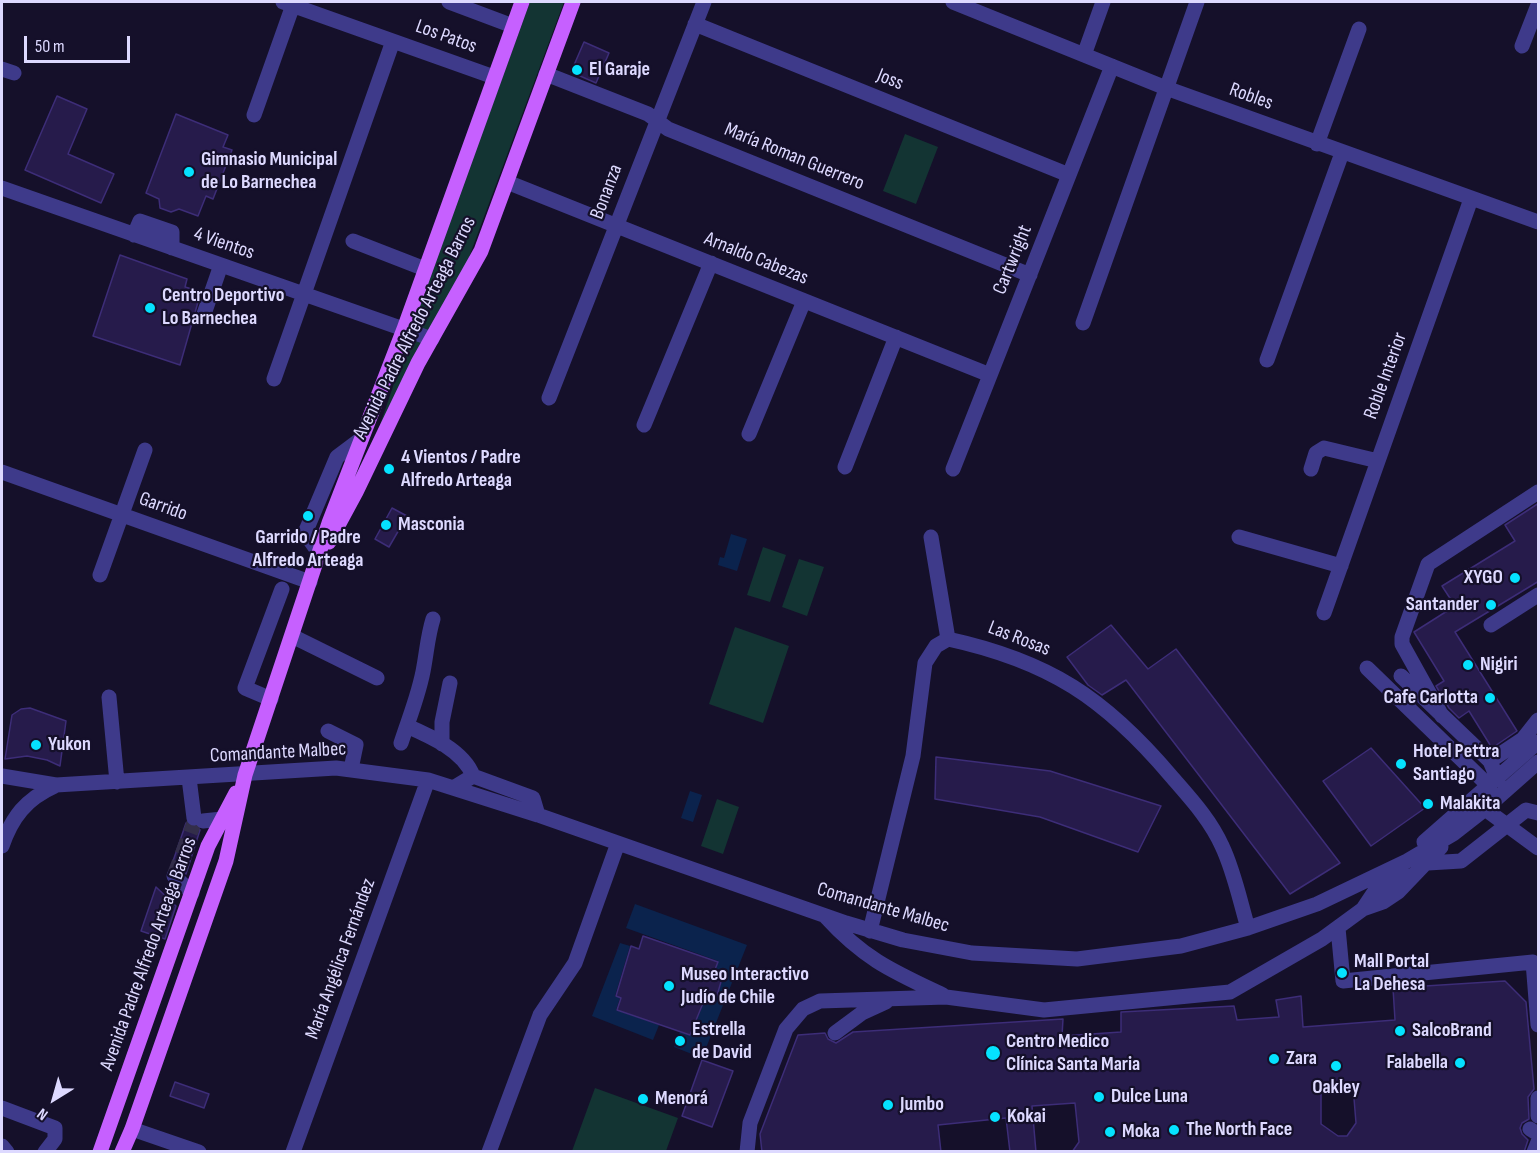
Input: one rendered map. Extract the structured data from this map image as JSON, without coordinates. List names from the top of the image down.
{
  "streets": {
    "main road": ["Avenida Padre Alfredo Arteaga Barros"],
    "street": [
      "Los Patos",
      "Joss",
      "Robles",
      "María Roman Guerrero",
      "Bonanza",
      "4 Vientos",
      "Arnaldo Cabezas",
      "Cartwright",
      "Roble Interior",
      "Garrido",
      "Las Rosas",
      "Comandante Malbec",
      "María Angélica Fernández"
    ]
  },
  "crossings": [
    ["Los Patos", "Avenida Padre Alfredo Arteaga Barros"],
    ["Joss", "Bonanza"],
    ["Joss", "Cartwright"],
    ["Robles", "Cartwright"],
    ["Robles", "Roble Interior"],
    ["María Roman Guerrero", "Bonanza"],
    ["María Roman Guerrero", "Cartwright"],
    ["María Roman Guerrero", "Avenida Padre Alfredo Arteaga Barros"],
    ["Bonanza", "Arnaldo Cabezas"],
    ["4 Vientos", "Avenida Padre Alfredo Arteaga Barros"],
    ["Arnaldo Cabezas", "Cartwright"],
    ["Arnaldo Cabezas", "Avenida Padre Alfredo Arteaga Barros"],
    ["Avenida Padre Alfredo Arteaga Barros", "Garrido"],
    ["Avenida Padre Alfredo Arteaga Barros", "Comandante Malbec"],
    ["Las Rosas", "Comandante Malbec"],
    ["Comandante Malbec", "María Angélica Fernández"]
  ],
  "places": [
    "El Garaje",
    "Gimnasio Municipal de Lo Barnechea",
    "Centro Deportivo Lo Barnechea",
    "4 Vientos / Padre Alfredo Arteaga",
    "Garrido / Padre Alfredo Arteaga",
    "Masconia",
    "XYGO",
    "Santander",
    "Nigiri",
    "Cafe Carlotta",
    "Yukon",
    "Hotel Pettra Santiago",
    "Malakita",
    "Mall Portal La Dehesa",
    "Museo Interactivo Judío de Chile",
    "SalcoBrand",
    "Estrella de David",
    "Centro Medico Clínica Santa Maria",
    "Zara",
    "Falabella",
    "Oakley",
    "Dulce Luna",
    "Menorá",
    "Jumbo",
    "Kokai",
    "The North Face",
    "Moka"
  ],
  "scale_bar": "50 m",
  "north": "bottom left"
}
